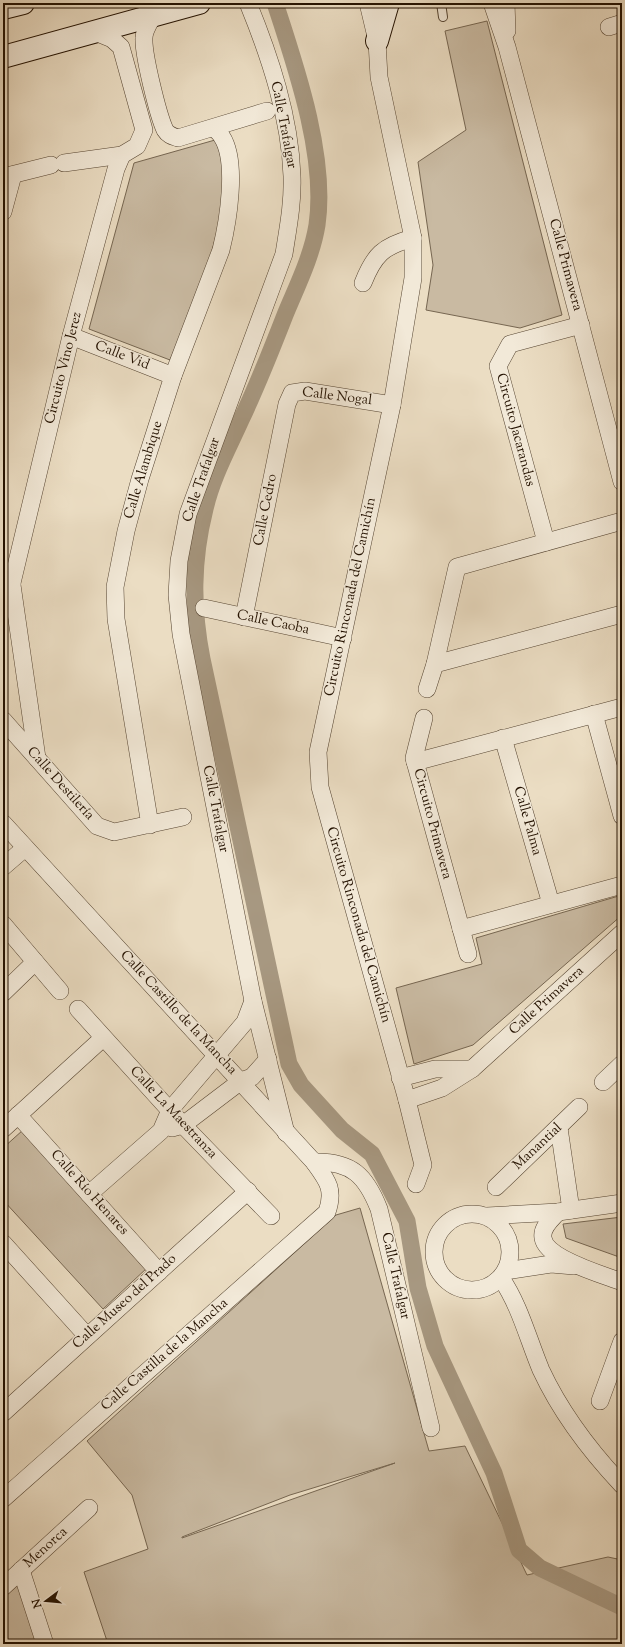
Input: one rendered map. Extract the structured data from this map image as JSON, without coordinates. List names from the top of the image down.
{
  "streets": {
    "street": [
      "Calle Trafalgar",
      "Calle Primavera",
      "Calle Vid",
      "Circuito Vino Jerez",
      "Calle Nogal",
      "Circuito Jacarandas",
      "Calle Alambique",
      "Calle Cedro",
      "Circuito Rinconada del Camichín",
      "Calle Caoba",
      "Calle Destilería",
      "Calle Palma",
      "Circuito Primavera",
      "Calle Castillo de la Mancha",
      "Calle La Maestranza",
      "Manantial",
      "Calle Río Henares",
      "Calle Museo del Prado",
      "Calle Castilla de la Mancha",
      "Menorca"
    ]
  },
  "crossings": [
    ["Calle Trafalgar", "Calle Castillo de la Mancha"],
    ["Calle Primavera", "Circuito Jacarandas"],
    ["Calle Primavera", "Circuito Rinconada del Camichín"],
    ["Calle Vid", "Circuito Vino Jerez"],
    ["Calle Vid", "Calle Alambique"],
    ["Circuito Vino Jerez", "Calle Destilería"],
    ["Calle Nogal", "Calle Cedro"],
    ["Calle Nogal", "Circuito Rinconada del Camichín"],
    ["Calle Alambique", "Calle Destilería"],
    ["Calle Cedro", "Calle Caoba"],
    ["Circuito Rinconada del Camichín", "Calle Caoba"],
    ["Calle Castillo de la Mancha", "Calle Castilla de la Mancha"],
    ["Calle La Maestranza", "Calle Museo del Prado"],
    ["Calle Río Henares", "Calle Museo del Prado"]
  ],
  "north": "left"
}
